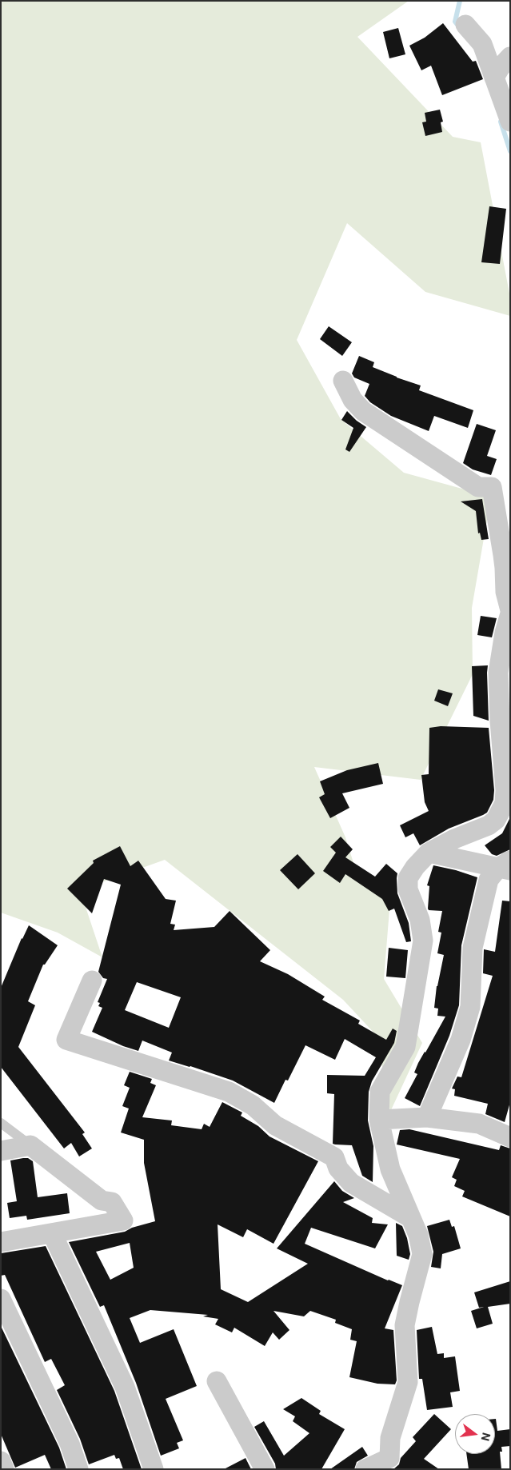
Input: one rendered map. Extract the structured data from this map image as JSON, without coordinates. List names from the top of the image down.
{
  "north": "right"
}
